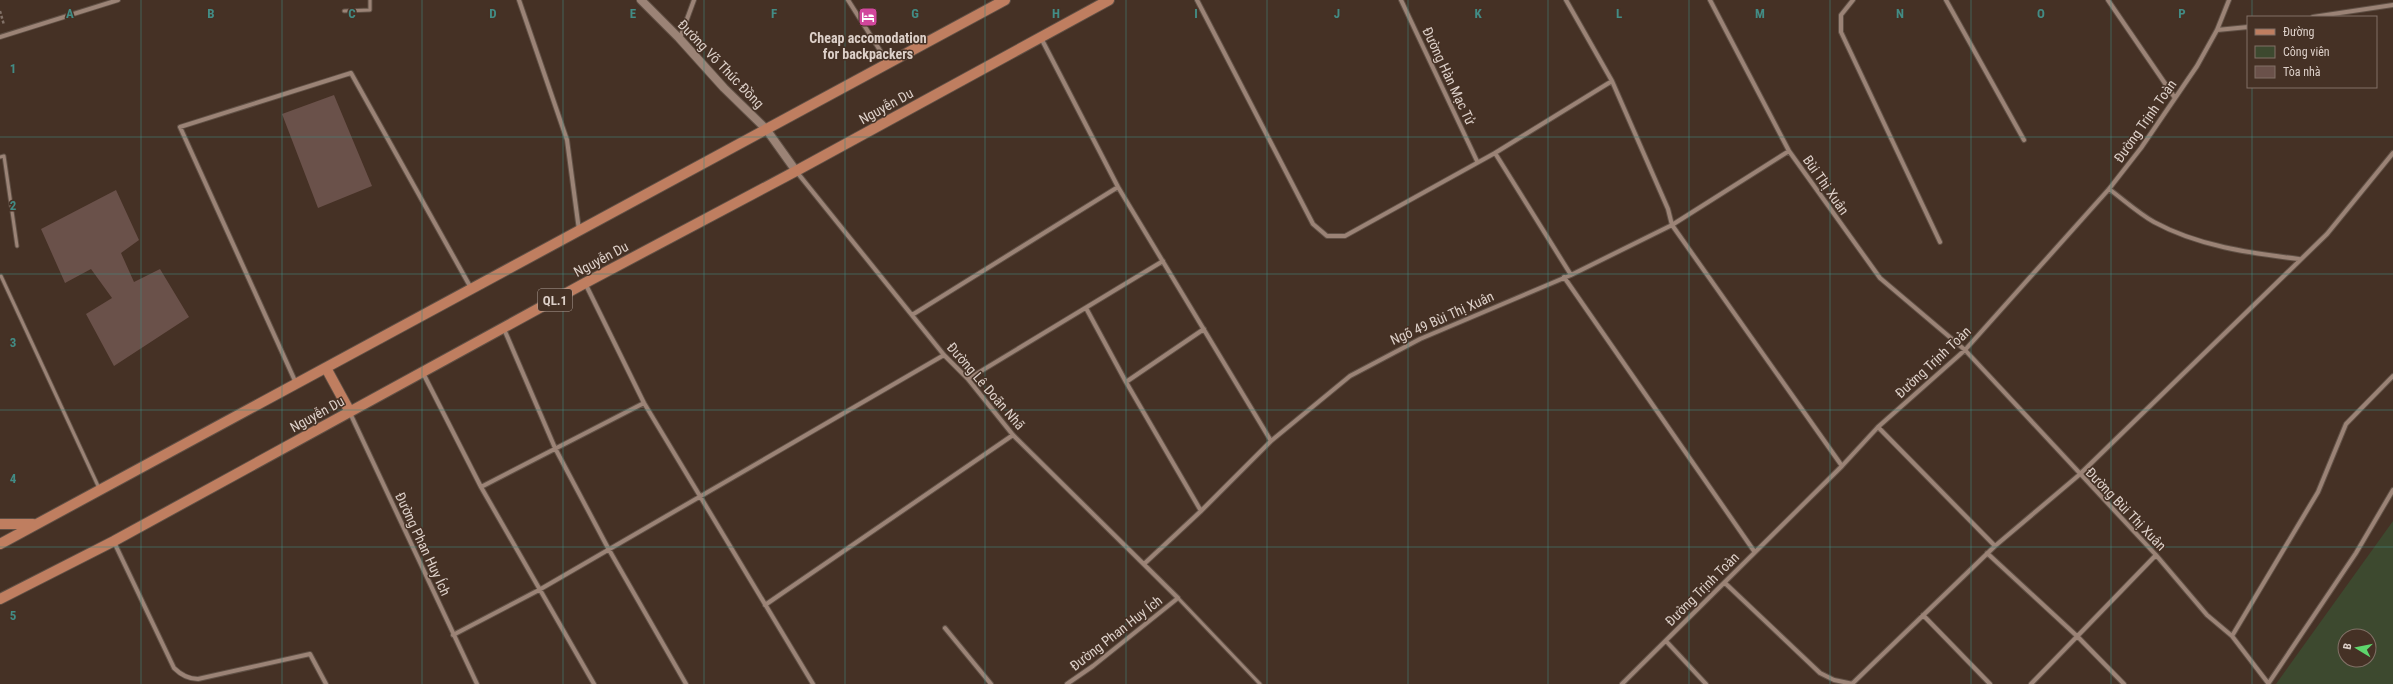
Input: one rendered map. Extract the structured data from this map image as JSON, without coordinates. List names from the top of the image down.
{
  "streets": {
    "main road": ["Nguyễn Du", "QL.1"],
    "street": [
      "Đường Võ Thúc Đồng",
      "Đường Hàn Mạc Tử",
      "Đường Trịnh Toàn",
      "Bùi Thị Xuân",
      "Ngõ 49 Bùi Thị Xuân",
      "Đường Lê Doãn Nhã",
      "Đường Bùi Thị Xuân",
      "Đường Phan Huy Ích"
    ]
  },
  "crossings": [
    ["Đường Võ Thúc Đồng", "Nguyễn Du"],
    ["Đường Võ Thúc Đồng", "Đường Lê Doãn Nhã"],
    ["Nguyễn Du", "Đường Lê Doãn Nhã"],
    ["Nguyễn Du", "Đường Phan Huy Ích"],
    ["Đường Trịnh Toàn", "Bùi Thị Xuân"],
    ["Đường Trịnh Toàn", "Đường Bùi Thị Xuân"],
    ["Bùi Thị Xuân", "Ngõ 49 Bùi Thị Xuân"],
    ["Bùi Thị Xuân", "Đường Bùi Thị Xuân"],
    ["Ngõ 49 Bùi Thị Xuân", "Đường Lê Doãn Nhã"],
    ["Đường Lê Doãn Nhã", "Đường Phan Huy Ích"]
  ],
  "places": {
    "hotel": ["Cheap accomodation for backpackers"]
  },
  "legend": ["Đường", "Công viên", "Tòa nhà"],
  "north": "left",
  "grid": {
    "columns": [
      "A",
      "B",
      "C",
      "D",
      "E",
      "F",
      "G",
      "H",
      "I",
      "J",
      "K",
      "L",
      "M",
      "N",
      "O",
      "P"
    ],
    "rows": [
      "1",
      "2",
      "3",
      "4",
      "5"
    ]
  }
}
